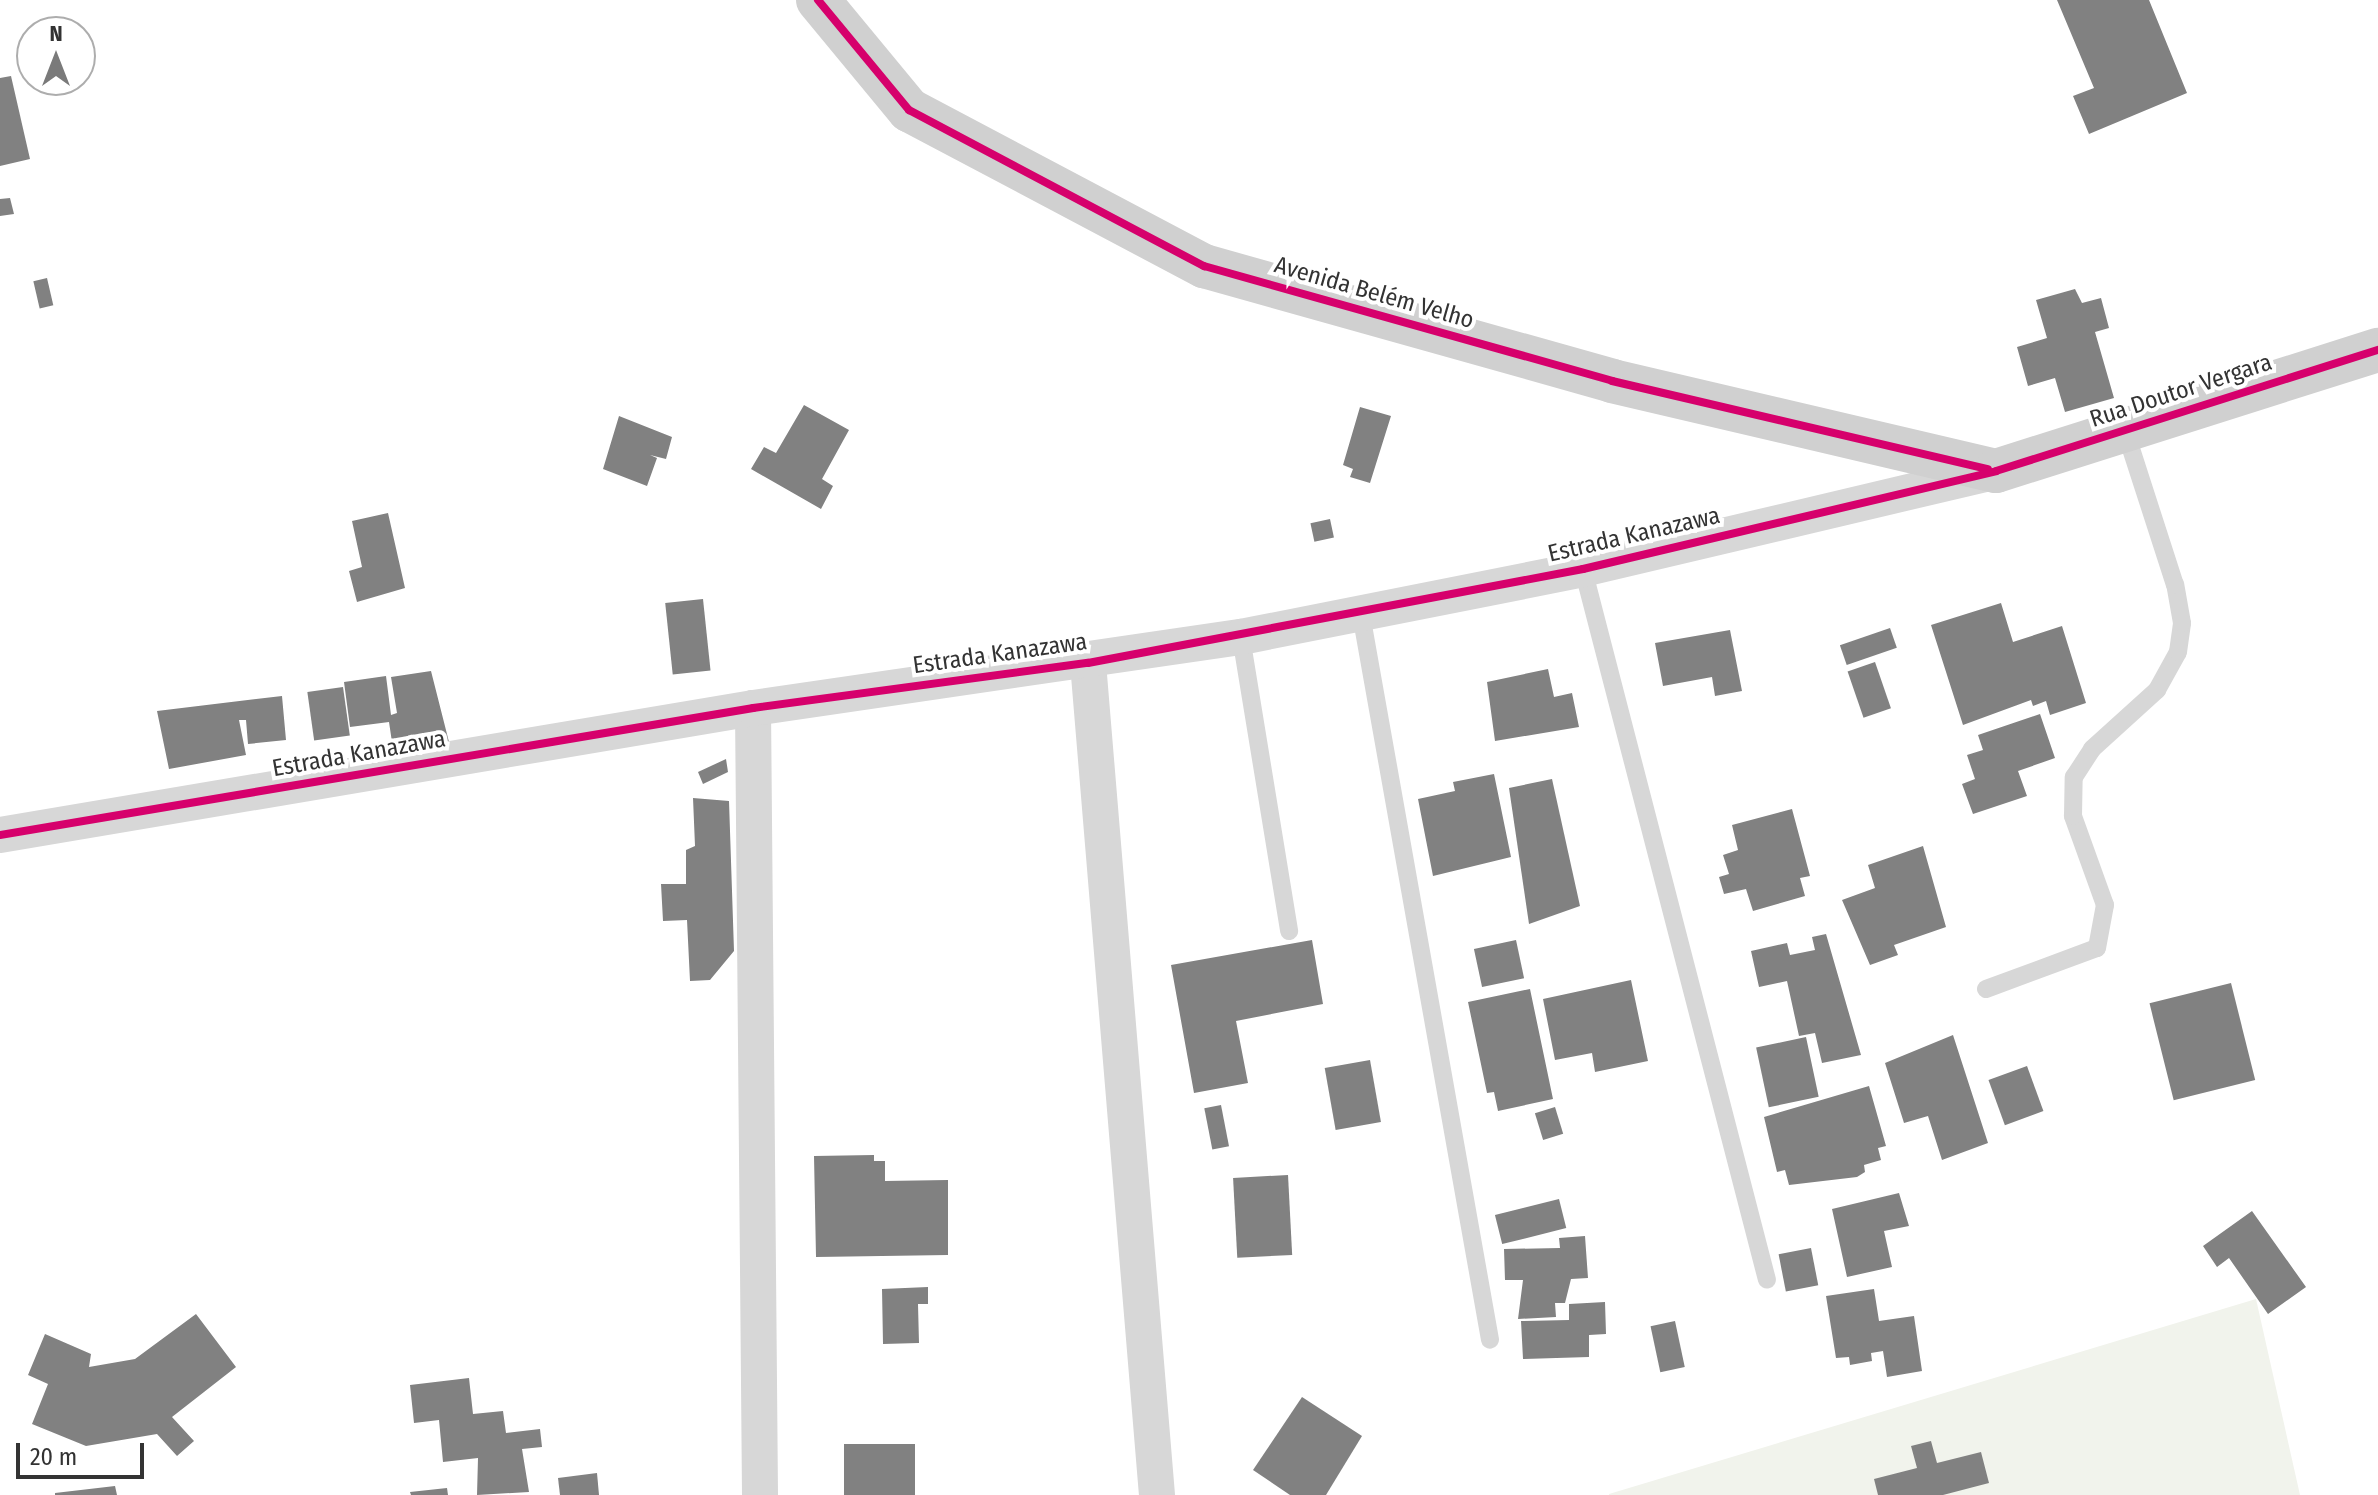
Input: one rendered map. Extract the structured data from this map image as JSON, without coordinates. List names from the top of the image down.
{
  "streets": {
    "main road": ["Avenida Belém Velho", "Rua Doutor Vergara"],
    "street": ["Estrada Kanazawa"]
  },
  "crossings": [
    ["Avenida Belém Velho", "Rua Doutor Vergara"],
    ["Avenida Belém Velho", "Estrada Kanazawa"],
    ["Rua Doutor Vergara", "Estrada Kanazawa"]
  ],
  "scale_bar": "20 m",
  "north": "top"
}
